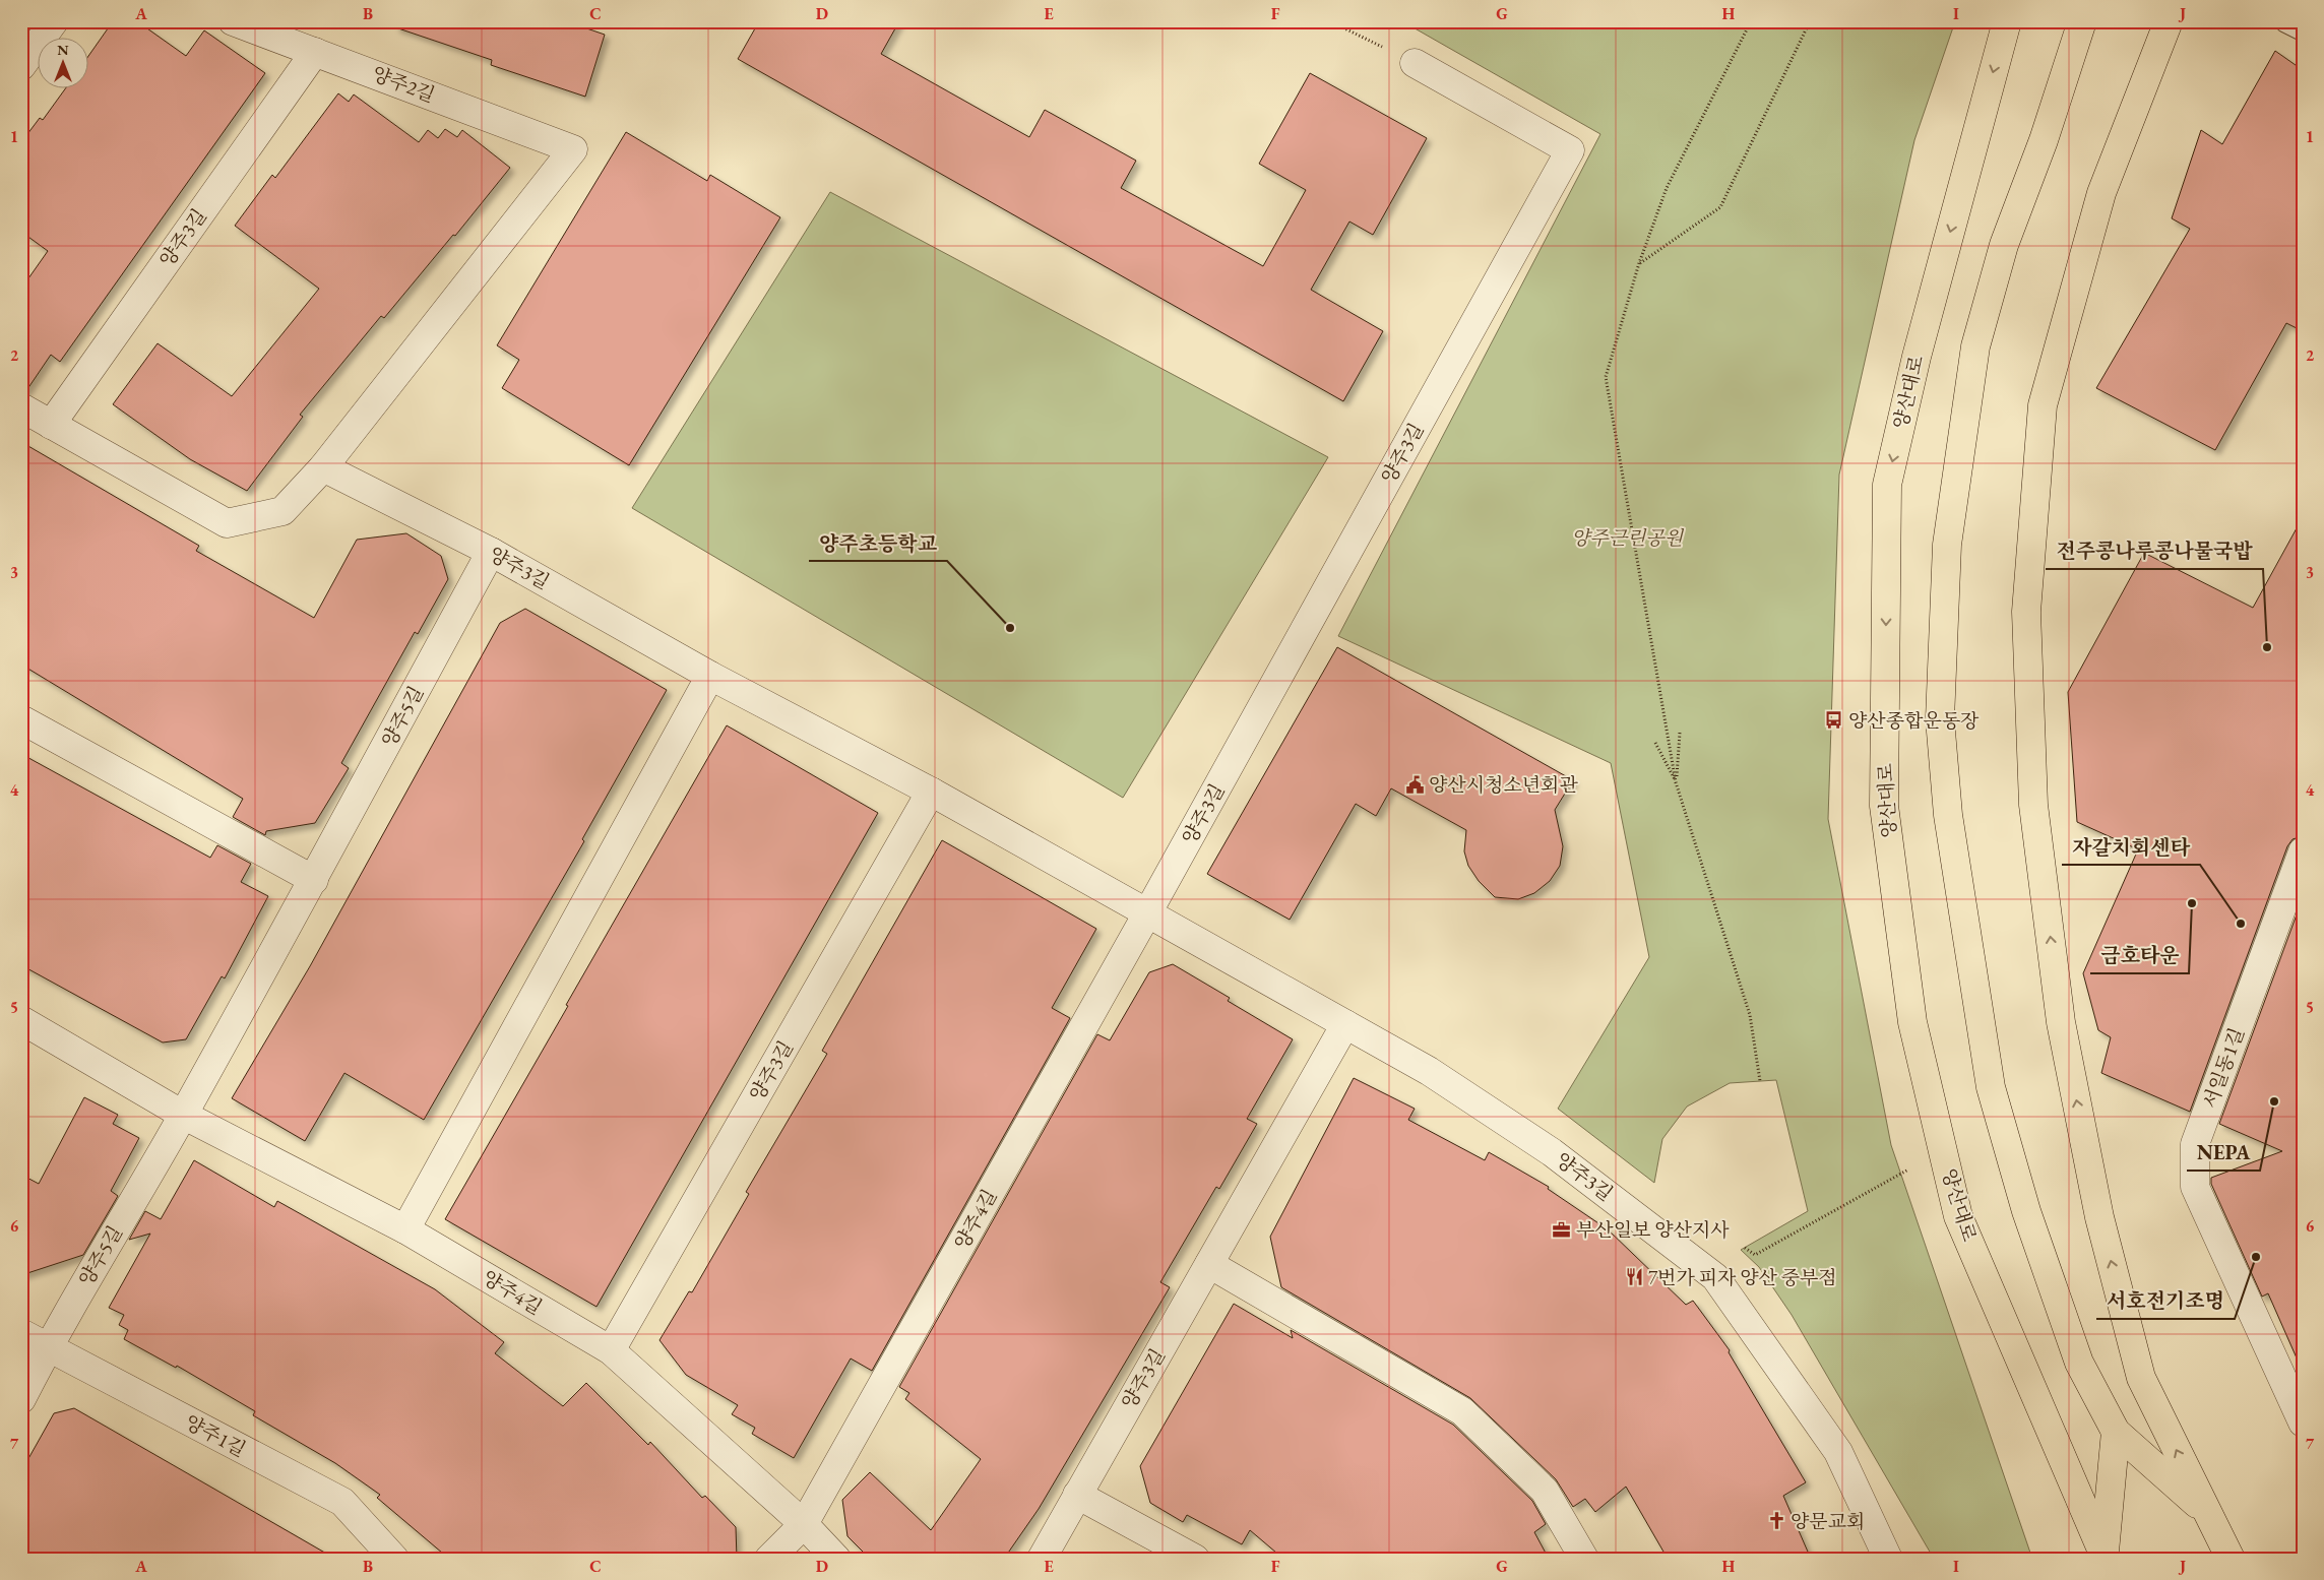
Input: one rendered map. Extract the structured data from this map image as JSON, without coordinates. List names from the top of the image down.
{
  "streets": {
    "main road": ["양산대로"],
    "street": [
      "양주2길",
      "양주3길",
      "양주5길",
      "서일동1길",
      "양주4길",
      "양주1길"
    ]
  },
  "crossings": [
    ["양주2길", "양주3길"],
    ["양주3길", "양주5길"],
    ["양주3길", "양주4길"],
    ["양주5길", "양주4길"],
    ["양주5길", "양주1길"]
  ],
  "parks": ["양주근린공원"],
  "places": {
    "other": [
      "양주초등학교",
      "전주콩나루콩나물국밥",
      "금호타운",
      "자갈치회센타",
      "NEPA",
      "서호전기조명"
    ],
    "bus stop": ["양산종합운동장"],
    "public building": ["양산시청소년회관"],
    "office": ["부산일보 양산지사"],
    "restaurant": ["7번가 피자 양산 중부점"],
    "church": ["양문교회"]
  },
  "north": "top",
  "grid": {
    "columns": [
      "A",
      "B",
      "C",
      "D",
      "E",
      "F",
      "G",
      "H",
      "I",
      "J"
    ],
    "rows": [
      "1",
      "2",
      "3",
      "4",
      "5",
      "6",
      "7"
    ]
  }
}
